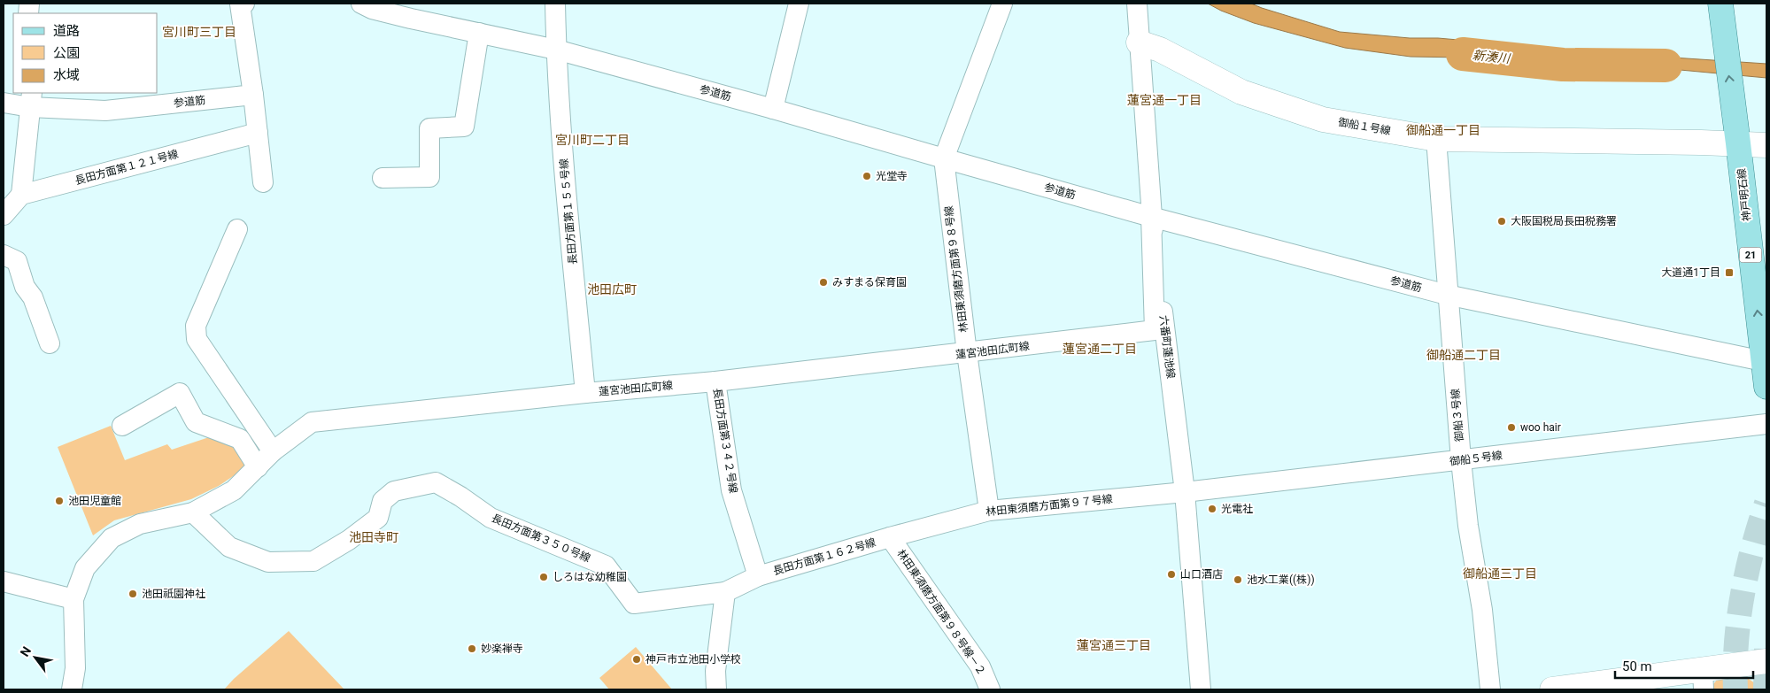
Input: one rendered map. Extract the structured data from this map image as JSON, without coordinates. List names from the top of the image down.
{
  "streets": {
    "main road": ["神戸明石線", "21"],
    "street": [
      "参道筋",
      "御船１号線",
      "長田方面第１２１号線",
      "長田方面第１５５号線",
      "林田東須磨方面第９８号線",
      "六番町蓮池線",
      "蓮宮池田広町線",
      "御船３号線",
      "長田方面第３４２号線",
      "御船５号線",
      "林田東須磨方面第９７号線",
      "長田方面第３５０号線",
      "長田方面第１６２号線",
      "林田東須磨方面第９８号線－２"
    ]
  },
  "crossings": [
    ["参道筋", "神戸明石線"],
    ["参道筋", "長田方面第１５５号線"],
    ["参道筋", "林田東須磨方面第９８号線"],
    ["参道筋", "六番町蓮池線"],
    ["参道筋", "蓮宮池田広町線"],
    ["参道筋", "御船３号線"],
    ["御船１号線", "神戸明石線"],
    ["御船１号線", "六番町蓮池線"],
    ["御船１号線", "御船３号線"],
    ["長田方面第１５５号線", "蓮宮池田広町線"],
    ["林田東須磨方面第９８号線", "蓮宮池田広町線"],
    ["林田東須磨方面第９８号線", "林田東須磨方面第９７号線"],
    ["六番町蓮池線", "蓮宮池田広町線"],
    ["六番町蓮池線", "御船５号線"],
    ["六番町蓮池線", "林田東須磨方面第９７号線"],
    ["蓮宮池田広町線", "長田方面第３４２号線"],
    ["蓮宮池田広町線", "長田方面第３５０号線"],
    ["御船３号線", "御船５号線"],
    ["長田方面第３４２号線", "長田方面第１６２号線"],
    ["御船５号線", "林田東須磨方面第９７号線"],
    ["林田東須磨方面第９７号線", "長田方面第１６２号線"],
    ["林田東須磨方面第９７号線", "林田東須磨方面第９８号線－２"],
    ["長田方面第３５０号線", "長田方面第１６２号線"],
    ["長田方面第１６２号線", "林田東須磨方面第９８号線－２"]
  ],
  "one_way": ["神戸明石線"],
  "districts": [
    "宮川町三丁目",
    "蓮宮通一丁目",
    "御船通一丁目",
    "宮川町二丁目",
    "池田広町",
    "蓮宮通二丁目",
    "御船通二丁目",
    "池田寺町",
    "御船通三丁目",
    "蓮宮通三丁目"
  ],
  "water": ["新湊川"],
  "places": {
    "other": [
      "光堂寺",
      "大阪国税局長田税務署",
      "みすまる保育園",
      "woo hair",
      "池田児童館",
      "光電社",
      "山口酒店",
      "しろはな幼稚園",
      "池水工業((株))",
      "池田祇園神社",
      "妙楽禅寺",
      "神戸市立池田小学校"
    ],
    "transit": ["大道通1丁目"]
  },
  "legend": ["道路", "公園", "水域"],
  "scale_bar": "50 m",
  "north": "top left"
}
